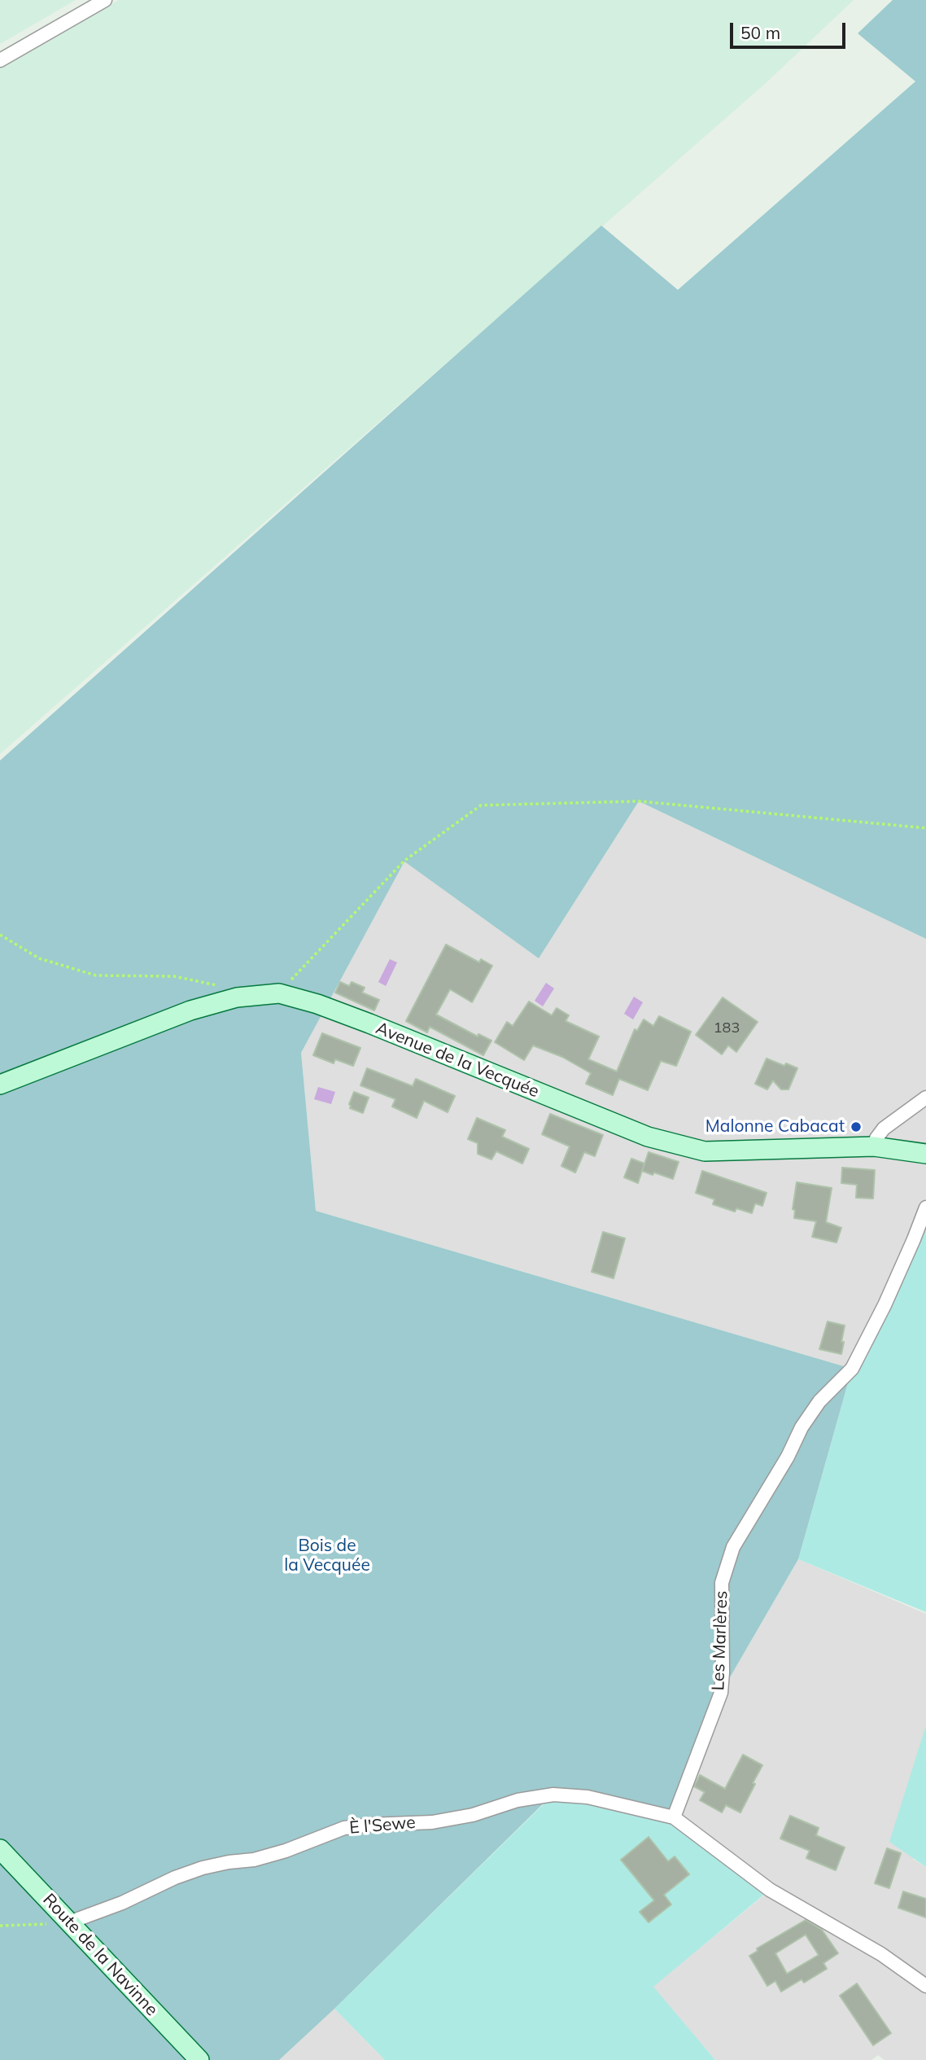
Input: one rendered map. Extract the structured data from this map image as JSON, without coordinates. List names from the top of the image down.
{
  "streets": {
    "main road": ["Avenue de la Vecquée", "Route de la Navinne"],
    "street": ["Les Marlères", "È l'Sewe"]
  },
  "crossings": [
    ["Les Marlères", "È l'Sewe"],
    ["È l'Sewe", "Route de la Navinne"]
  ],
  "parks": ["Bois de la Vecquée"],
  "places": ["Malonne Cabacat"],
  "house_numbers": ["183"],
  "scale_bar": "50 m"
}
